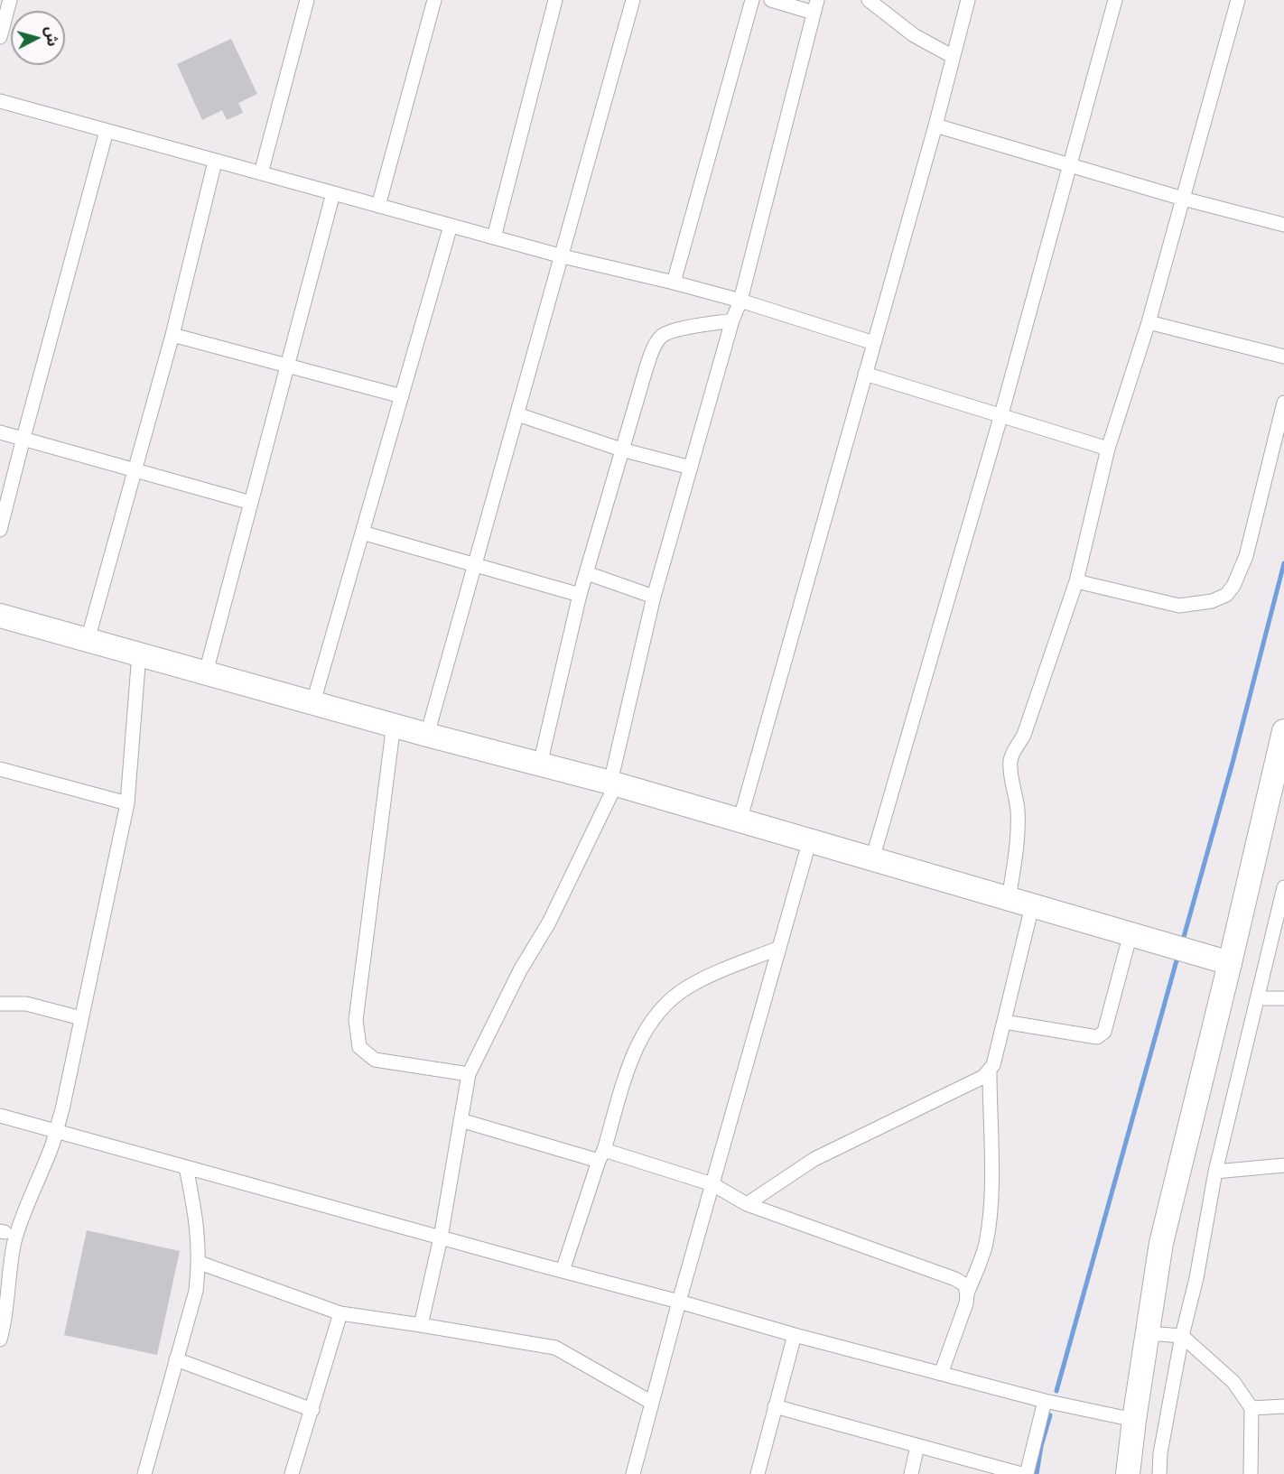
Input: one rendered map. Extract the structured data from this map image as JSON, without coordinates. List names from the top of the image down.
{
  "north": "right"
}
